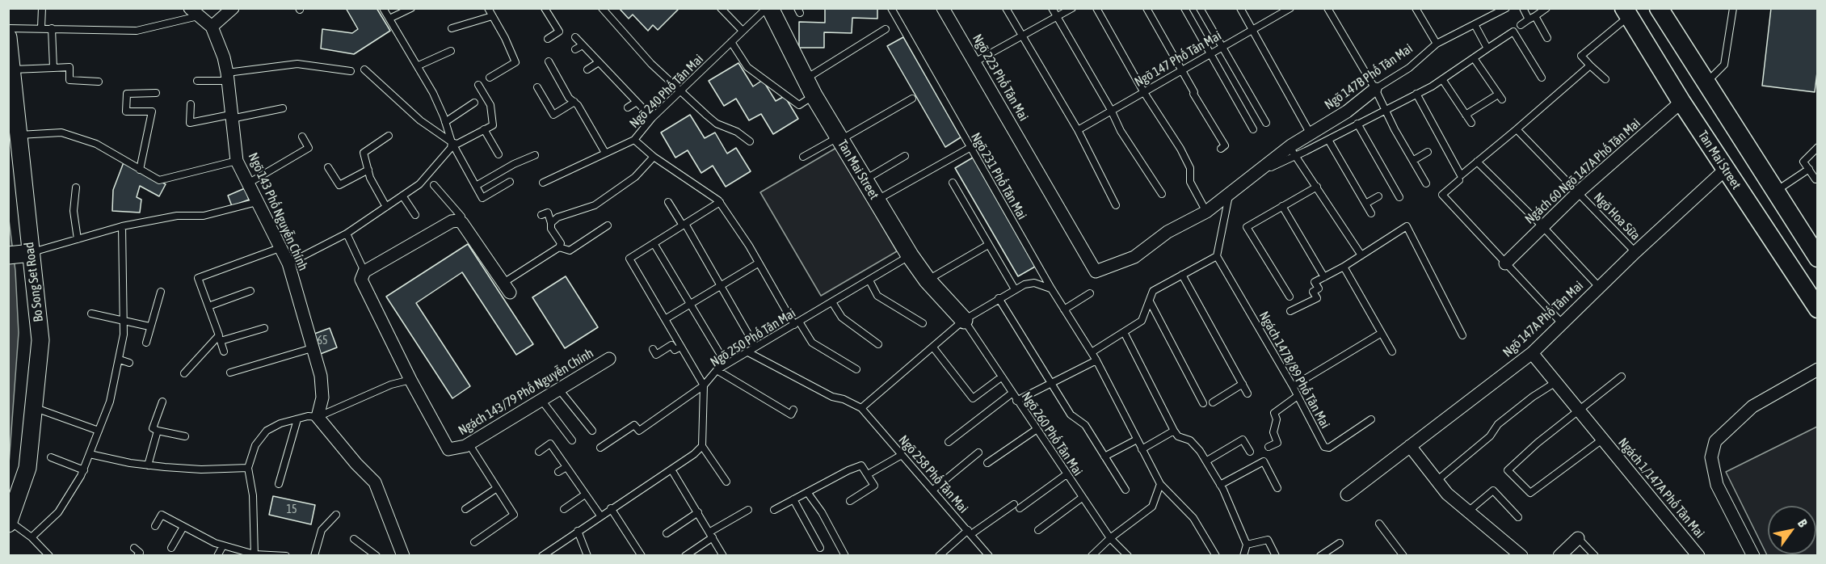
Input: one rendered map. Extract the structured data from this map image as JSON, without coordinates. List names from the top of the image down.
{
  "streets": {
    "main road": ["Tan Mai Street"],
    "street": [
      "Ngõ 147B Phố Tân Mai",
      "Ngõ 223 Phố Tân Mai",
      "Ngách 60 Ngõ 147A Phố Tân Mai",
      "Ngõ 143 Phố Nguyễn Chính",
      "Bo Song Set Road",
      "Ngõ 147A Phố Tân Mai",
      "Ngách 143/79 Phố Nguyễn Chính",
      "Ngách 1/147A Phố Tân Mai"
    ],
    "lane": [
      "Ngõ 147 Phố Tân Mai",
      "Ngõ 240 Phố Tân Mai",
      "Ngõ 231 Phố Tân Mai",
      "Ngõ Hoa Sữa",
      "Ngõ 250 Phố Tân Mai",
      "Ngách 147B/89 Phố Tân Mai",
      "Ngõ 260 Phố Tân Mai",
      "Ngõ 258 Phố Tân Mai"
    ]
  },
  "crossings": [
    ["Ngõ 147B Phố Tân Mai", "Ngõ 223 Phố Tân Mai"],
    ["Ngõ 240 Phố Tân Mai", "Tan Mai Street"],
    ["Tan Mai Street", "Ngách 60 Ngõ 147A Phố Tân Mai"],
    ["Tan Mai Street", "Ngõ 147A Phố Tân Mai"],
    ["Tan Mai Street", "Ngõ 250 Phố Tân Mai"],
    ["Tan Mai Street", "Ngõ 260 Phố Tân Mai"],
    ["Ngách 60 Ngõ 147A Phố Tân Mai", "Ngõ Hoa Sữa"],
    ["Ngõ Hoa Sữa", "Ngõ 147A Phố Tân Mai"],
    ["Ngõ 147A Phố Tân Mai", "Ngách 1/147A Phố Tân Mai"],
    ["Ngõ 250 Phố Tân Mai", "Ngõ 258 Phố Tân Mai"]
  ],
  "house_numbers": ["65", "15"],
  "north": "top right"
}
